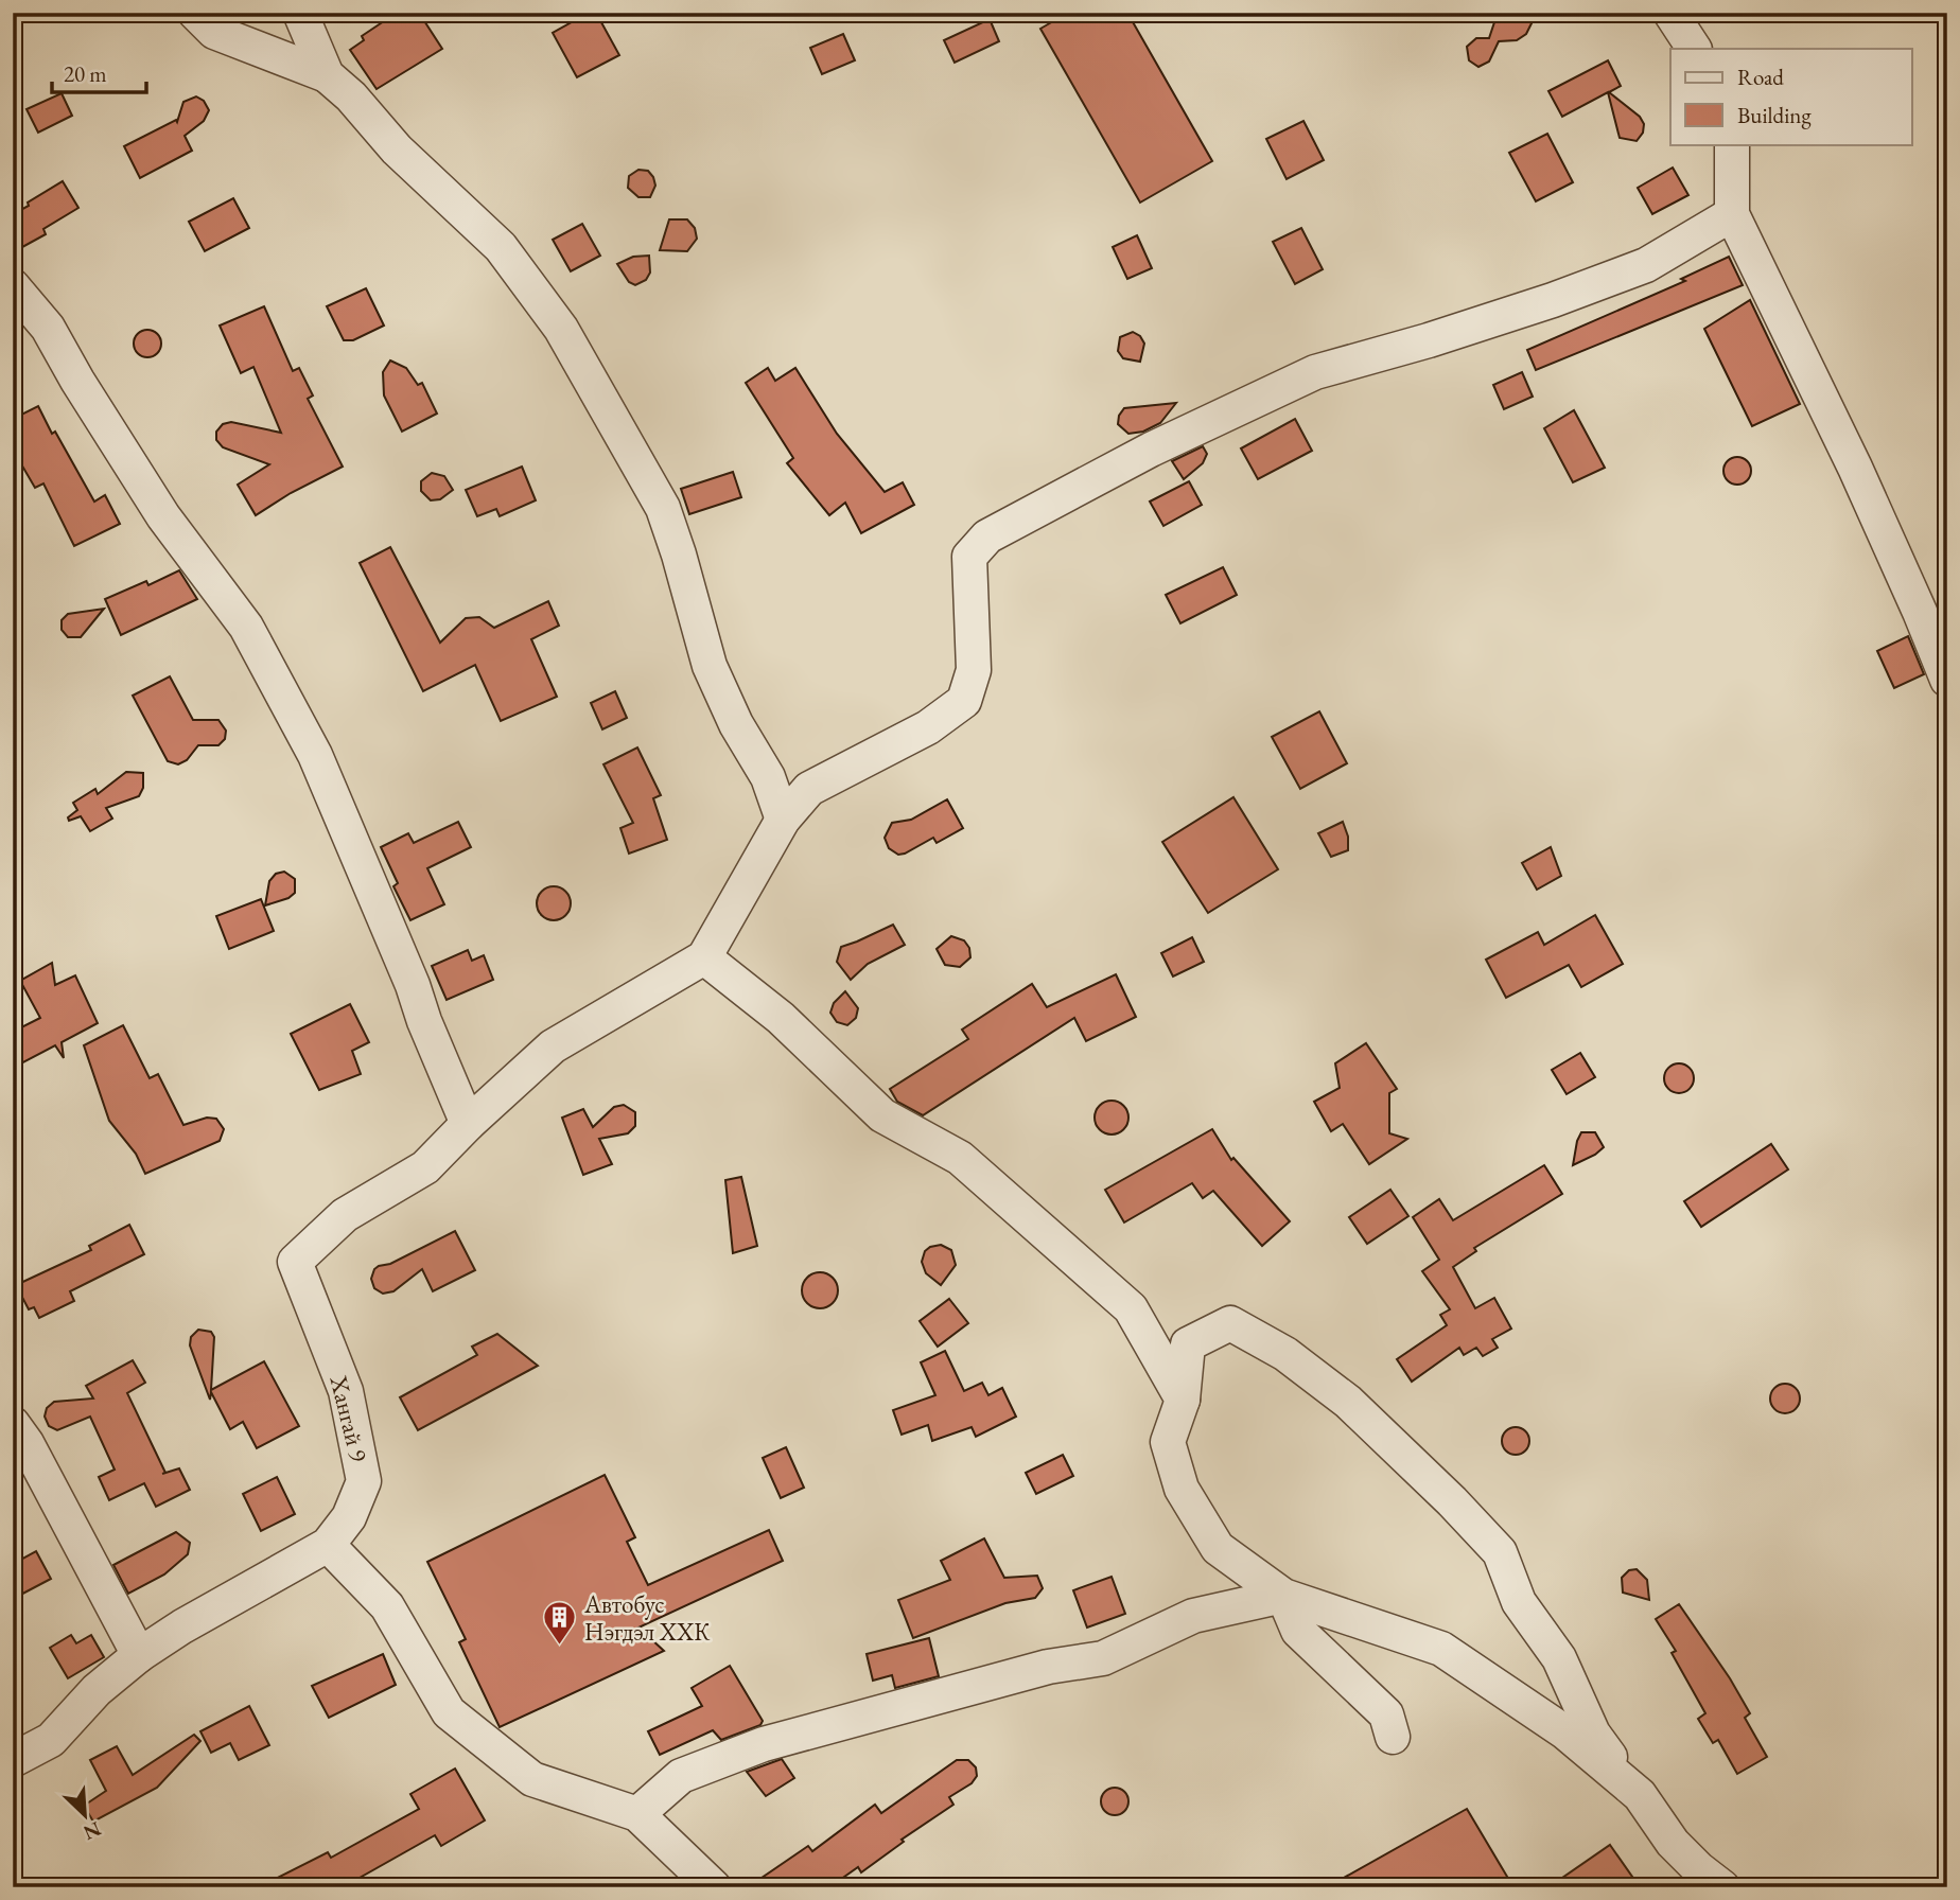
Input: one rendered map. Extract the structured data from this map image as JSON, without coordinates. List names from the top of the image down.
{
  "streets": {
    "street": ["Хангай 9"]
  },
  "places": {
    "building": ["Автобус Нэгдэл ХХК"]
  },
  "legend": ["Road", "Building"],
  "scale_bar": "20 m",
  "north": "bottom right"
}
